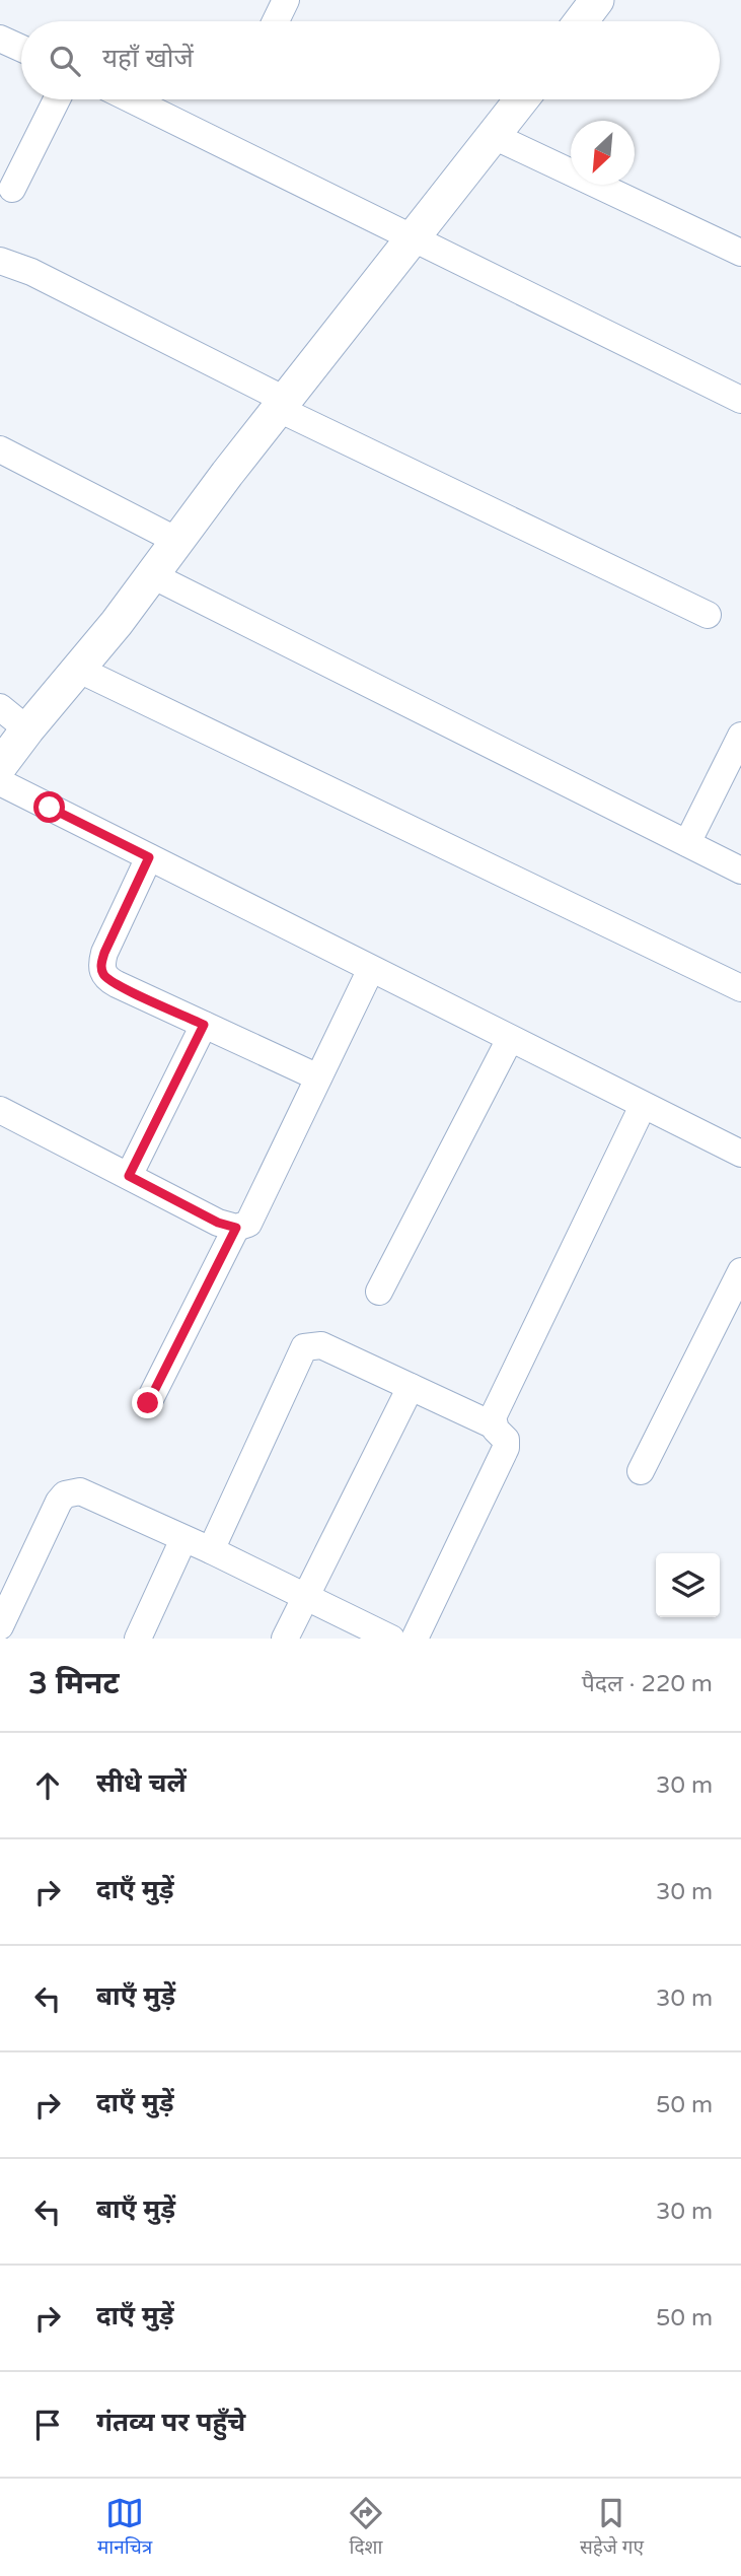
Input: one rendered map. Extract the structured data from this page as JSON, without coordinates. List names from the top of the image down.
{
  "north": "bottom left",
  "page": {
    "search": "यहाँ खोजें",
    "heading": ["3 मिनट", "पैदल · 220 m"],
    "list": [
      ["सीधे चलें", "30 m"],
      ["दाएँ मुड़ें", "30 m"],
      ["बाएँ मुड़ें", "30 m"],
      ["दाएँ मुड़ें", "50 m"],
      ["बाएँ मुड़ें", "30 m"],
      ["दाएँ मुड़ें", "50 m"],
      "गंतव्य पर पहुँचे"
    ],
    "nav": ["मानचित्र", "दिशा", "सहेजे गए"]
  }
}
